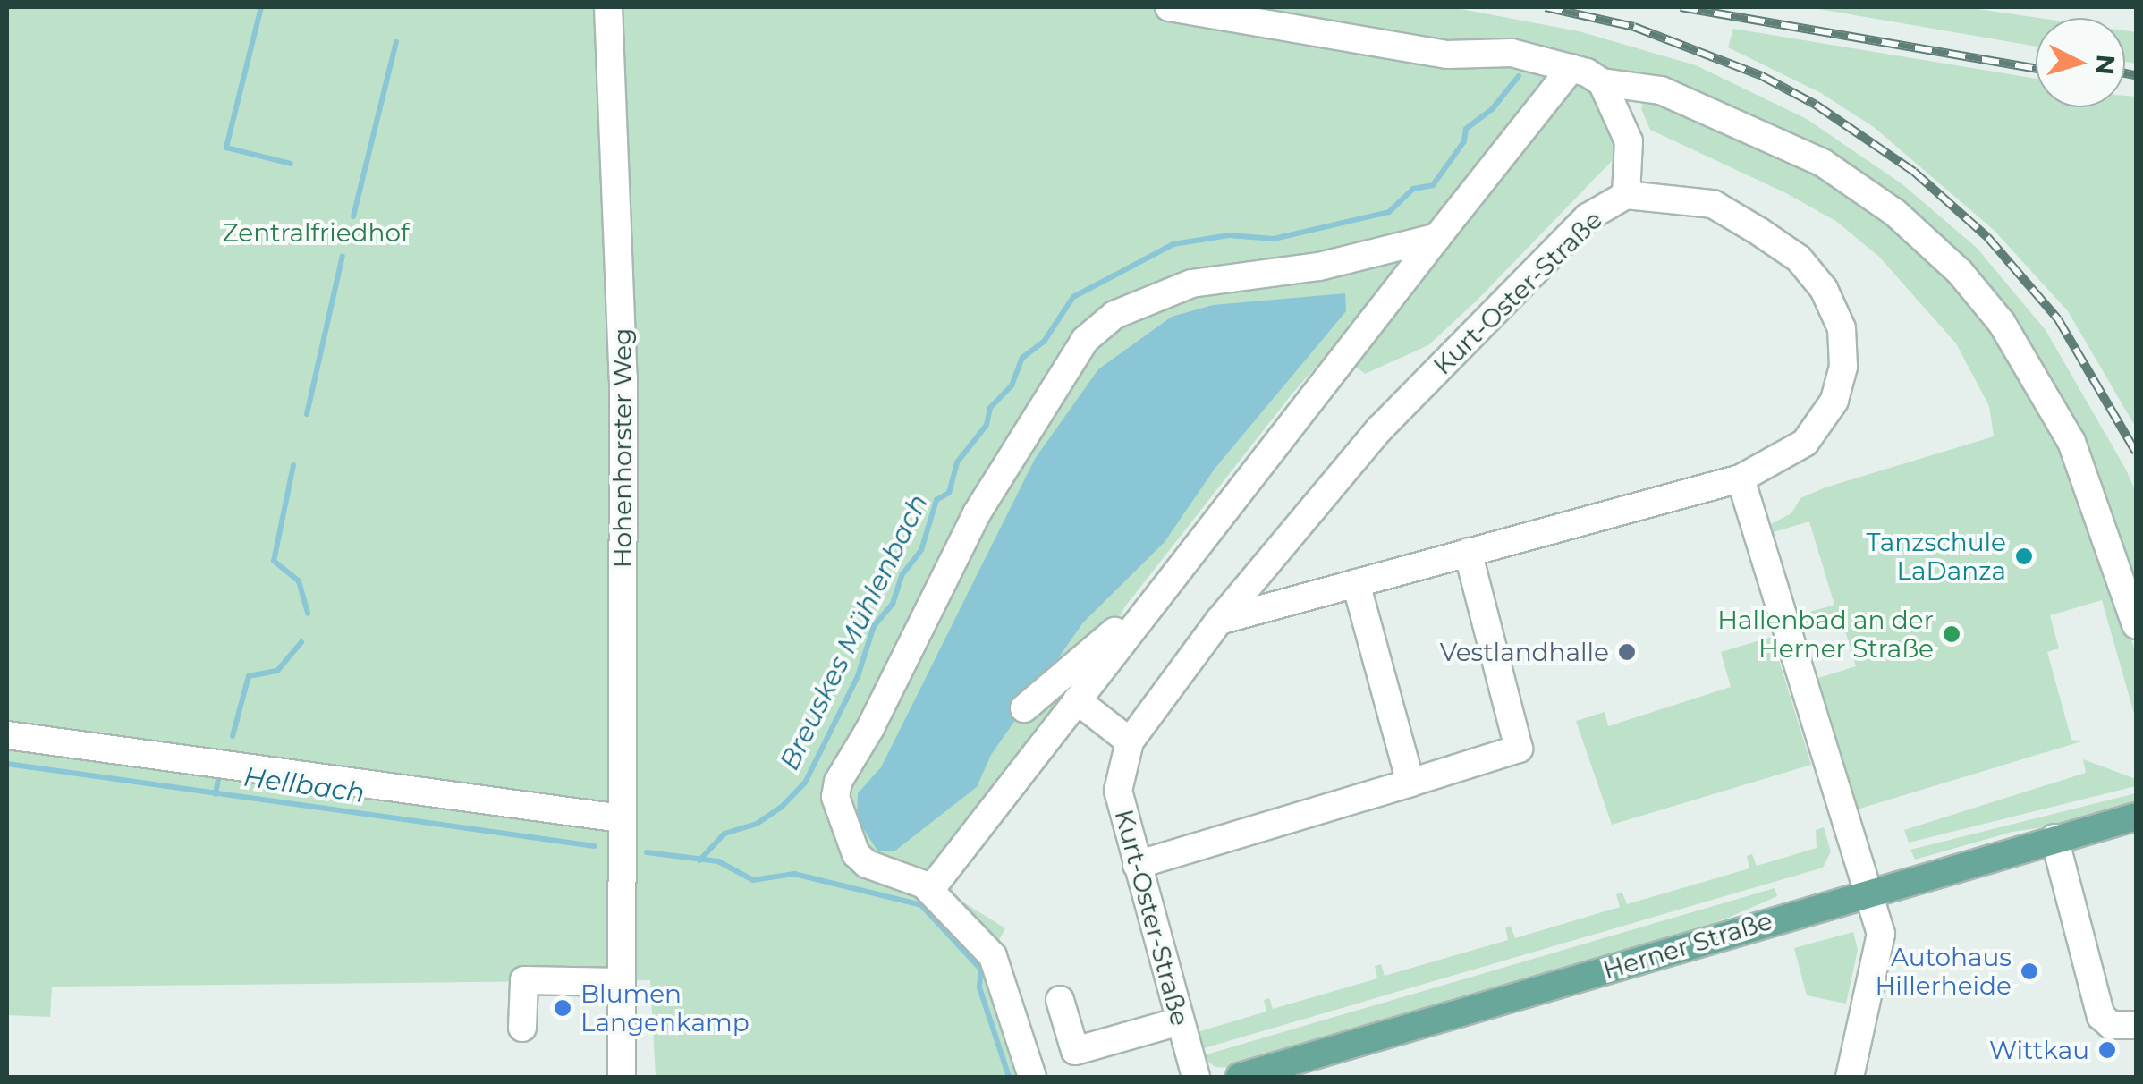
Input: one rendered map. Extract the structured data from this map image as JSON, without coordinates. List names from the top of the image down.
{
  "streets": {
    "main road": ["Herner Straße"],
    "street": ["Kurt-Oster-Straße", "Hohenhorster Weg"]
  },
  "water": ["Breuskes Mühlenbach", "Hellbach"],
  "parks": ["Zentralfriedhof"],
  "places": [
    "Tanzschule LaDanza",
    "Hallenbad an der Herner Straße",
    "Vestlandhalle",
    "Autohaus Hillerheide",
    "Blumen Langenkamp",
    "Wittkau"
  ],
  "north": "right"
}
